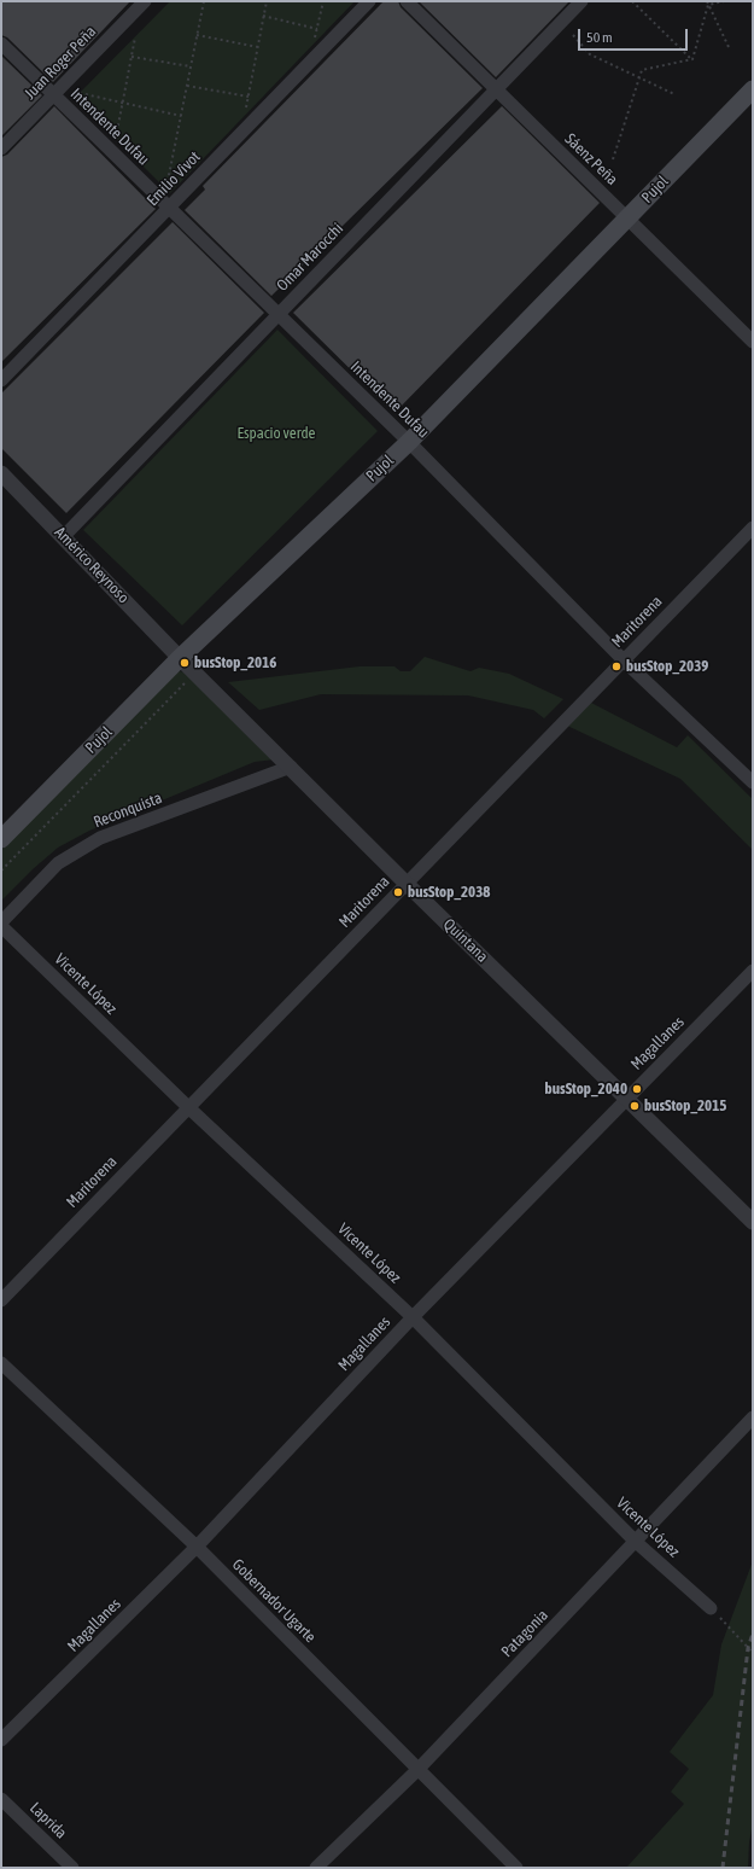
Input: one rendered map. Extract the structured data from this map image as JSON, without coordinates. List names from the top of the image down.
{
  "streets": {
    "main road": ["Pujol"],
    "street": [
      "Juan Roger Peña",
      "Intendente Dufau",
      "Sáenz Peña",
      "Emilio Vivot",
      "Omar Marocchi",
      "Américo Reynoso",
      "Maritorena",
      "Reconquista",
      "Quintana",
      "Vicente López",
      "Magallanes",
      "Gobernador Ugarte",
      "Patagonia",
      "Laprida"
    ]
  },
  "crossings": [
    ["Juan Roger Peña", "Intendente Dufau"],
    ["Intendente Dufau", "Emilio Vivot"],
    ["Intendente Dufau", "Pujol"],
    ["Intendente Dufau", "Omar Marocchi"],
    ["Intendente Dufau", "Maritorena"],
    ["Sáenz Peña", "Pujol"],
    ["Sáenz Peña", "Omar Marocchi"],
    ["Pujol", "Américo Reynoso"],
    ["Pujol", "Quintana"],
    ["Omar Marocchi", "Américo Reynoso"],
    ["Américo Reynoso", "Quintana"],
    ["Maritorena", "Quintana"],
    ["Maritorena", "Vicente López"],
    ["Reconquista", "Quintana"],
    ["Reconquista", "Vicente López"],
    ["Quintana", "Magallanes"],
    ["Vicente López", "Magallanes"],
    ["Vicente López", "Patagonia"],
    ["Magallanes", "Gobernador Ugarte"],
    ["Gobernador Ugarte", "Patagonia"]
  ],
  "parks": ["Espacio verde"],
  "places": [
    "busStop_2016",
    "busStop_2039",
    "busStop_2038",
    "busStop_2040",
    "busStop_2015"
  ],
  "scale_bar": "50 m"
}
